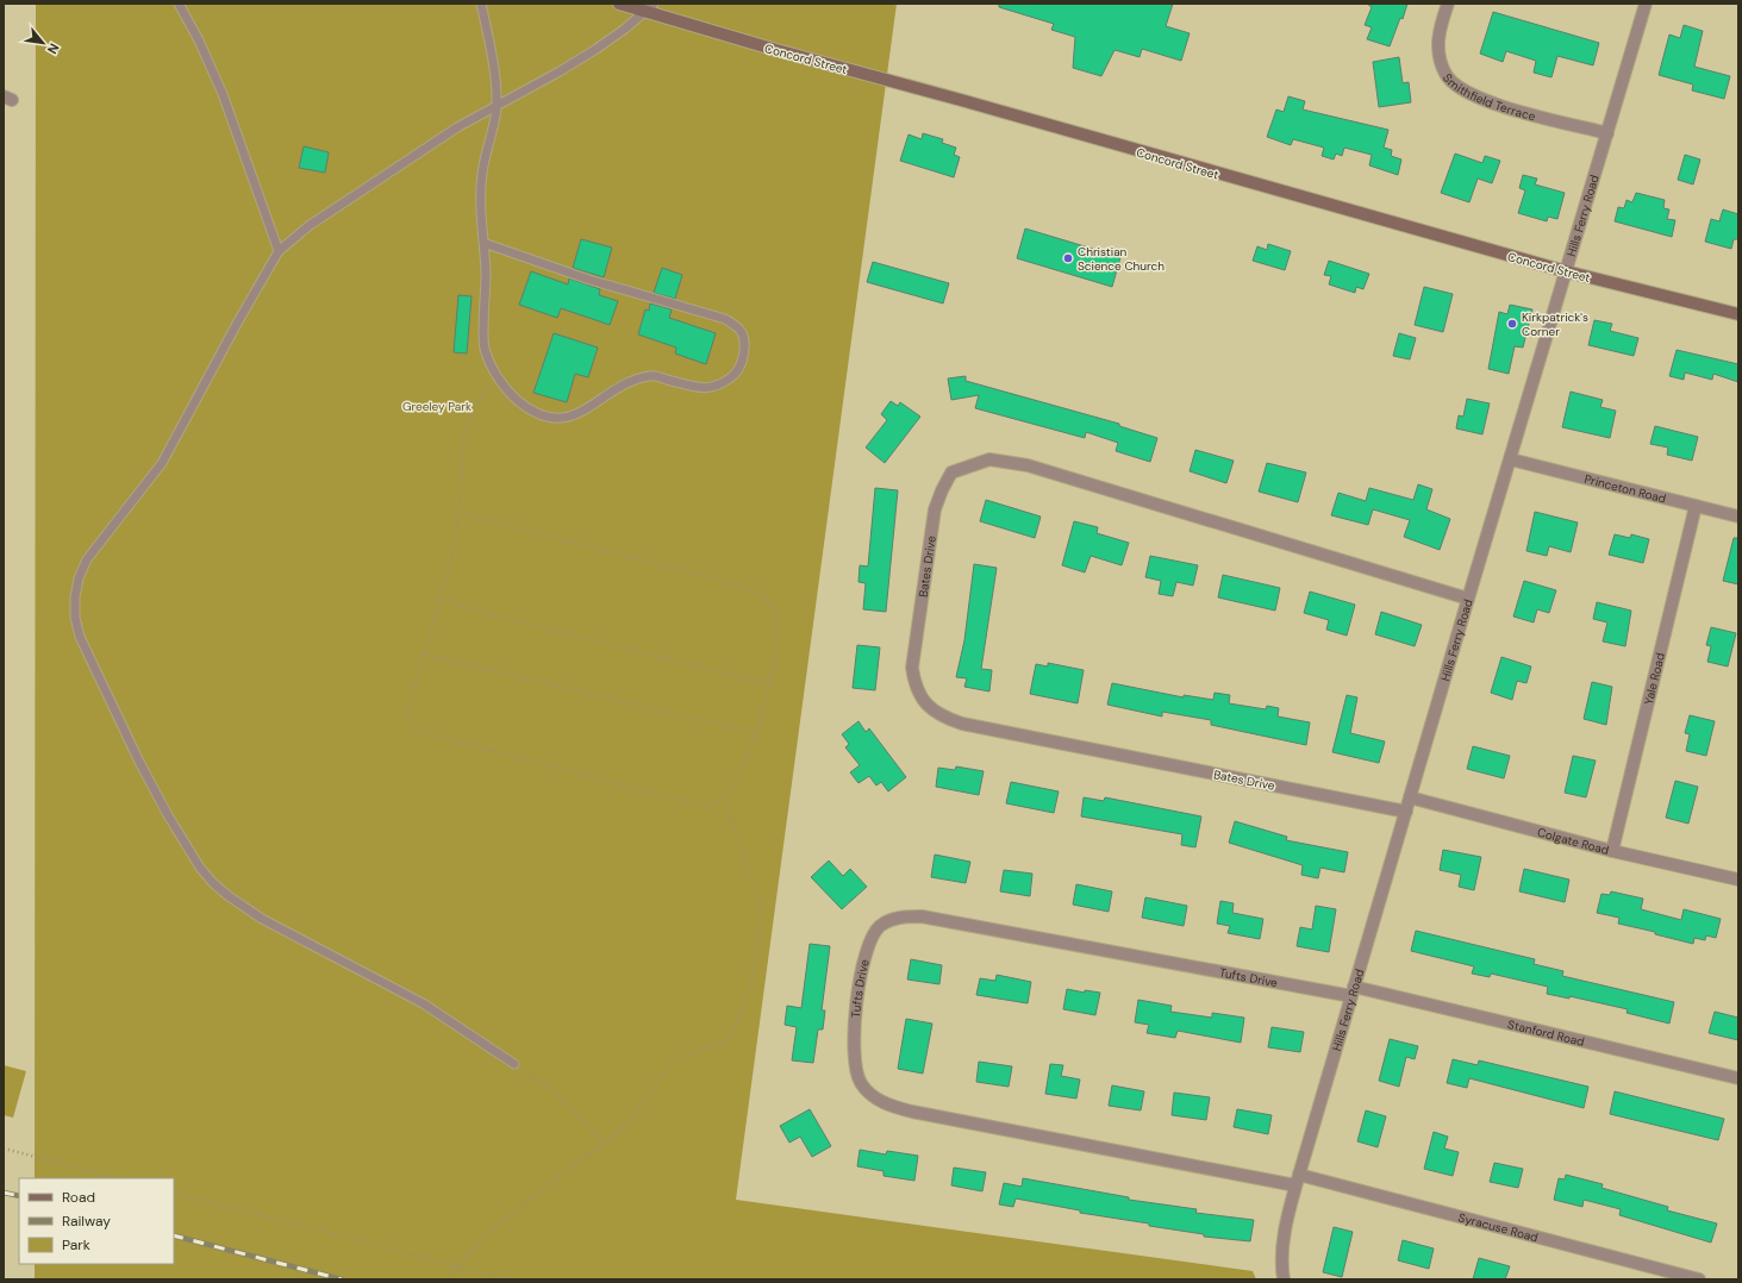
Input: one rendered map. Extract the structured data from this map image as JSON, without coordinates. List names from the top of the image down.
{
  "streets": {
    "main road": ["Concord Street"],
    "street": [
      "Smithfield Terrace",
      "Hills Ferry Road",
      "Princeton Road",
      "Bates Drive",
      "Yale Road",
      "Colgate Road",
      "Tufts Drive",
      "Stanford Road",
      "Syracuse Road"
    ]
  },
  "crossings": [
    ["Concord Street", "Hills Ferry Road"],
    ["Smithfield Terrace", "Hills Ferry Road"],
    ["Hills Ferry Road", "Princeton Road"],
    ["Hills Ferry Road", "Bates Drive"],
    ["Hills Ferry Road", "Colgate Road"],
    ["Hills Ferry Road", "Tufts Drive"],
    ["Hills Ferry Road", "Stanford Road"],
    ["Hills Ferry Road", "Syracuse Road"],
    ["Princeton Road", "Yale Road"],
    ["Yale Road", "Colgate Road"],
    ["Tufts Drive", "Stanford Road"],
    ["Tufts Drive", "Syracuse Road"]
  ],
  "parks": ["Greeley Park"],
  "places": ["Christian Science Church", "Kirkpatrick's Corner"],
  "legend": ["Road", "Railway", "Park"],
  "north": "bottom right"
}
